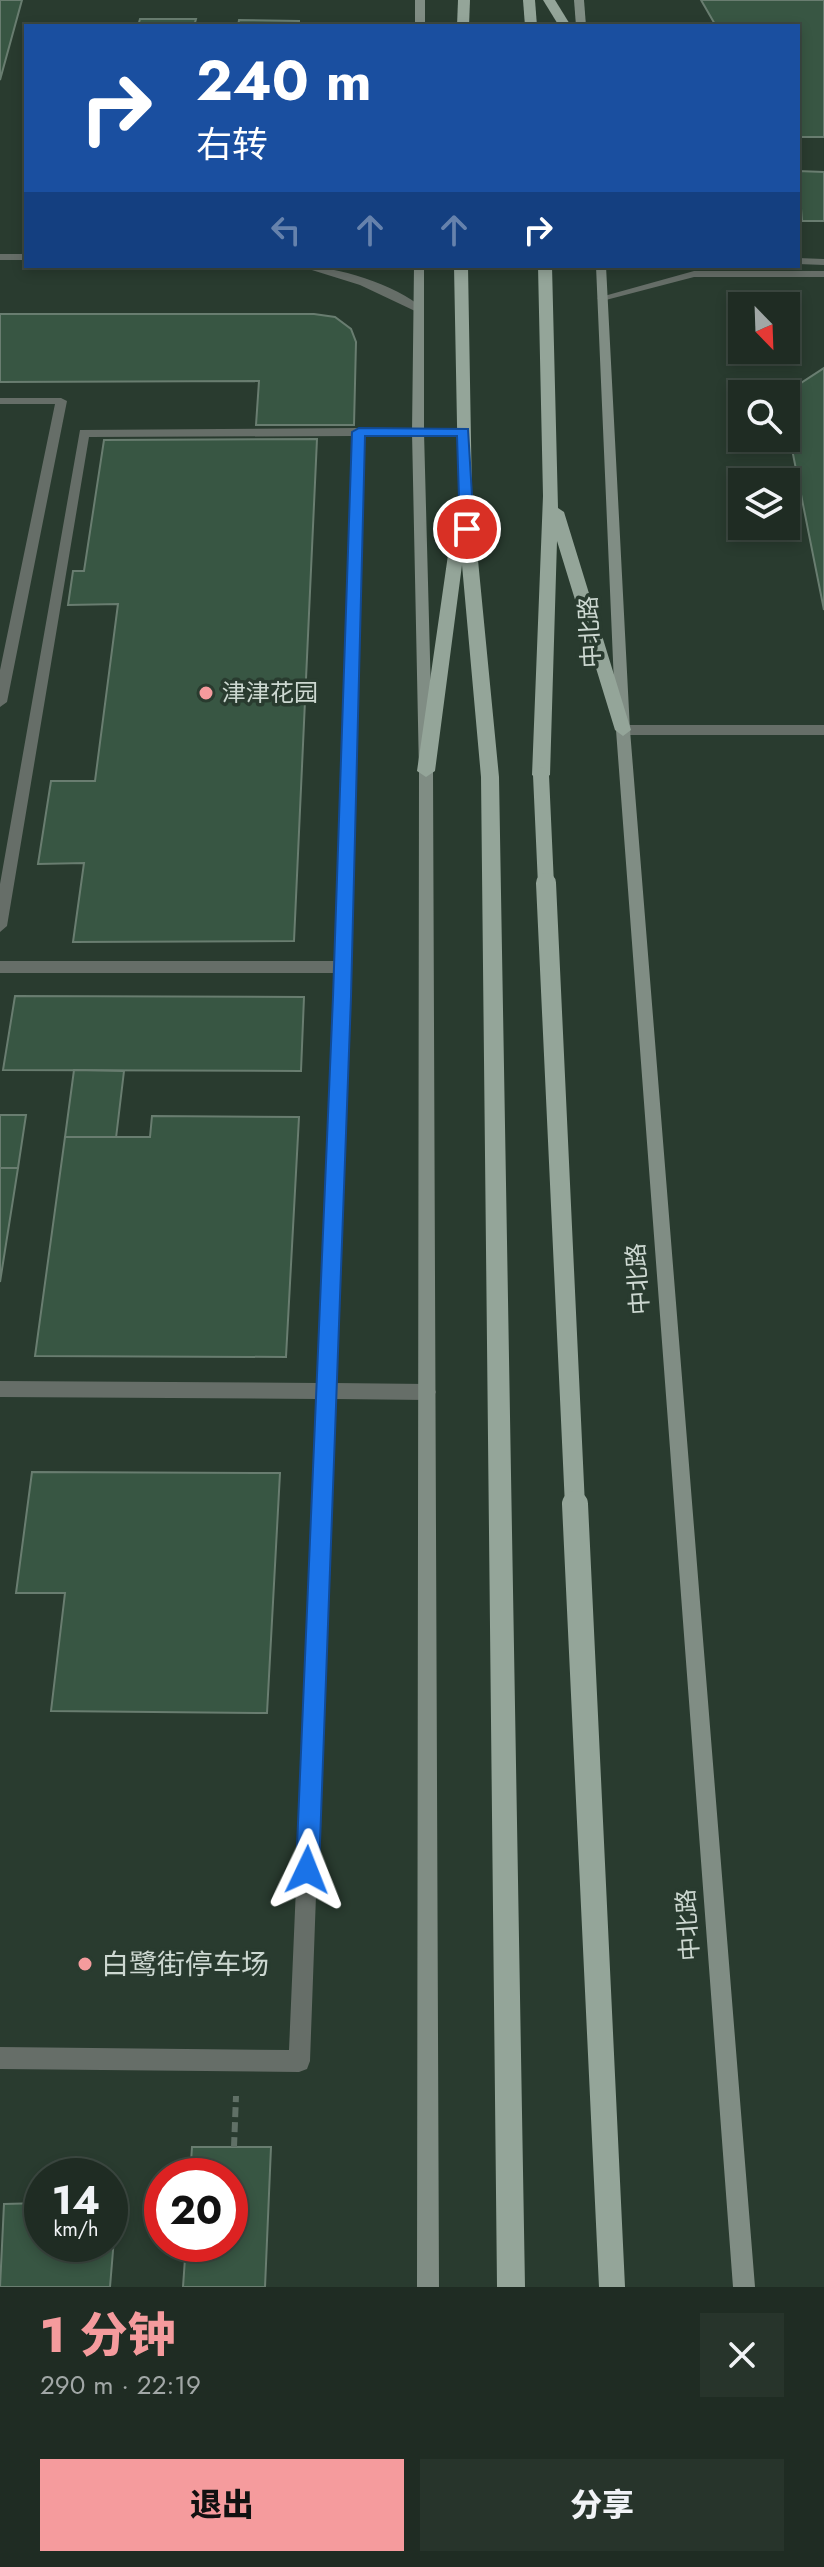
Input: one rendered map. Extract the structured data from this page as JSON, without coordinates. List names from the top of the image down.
{
  "streets": {
    "main road": ["中北路"]
  },
  "places": ["津津花园", "白鹭街停车场"],
  "north": "bottom right",
  "page": {
    "turn": ["240 m", "右转"],
    "speed": "14 km/h",
    "limit": "20",
    "heading": ["1 分钟", "290 m · 22:19"],
    "buttons": ["退出", "分享"]
  }
}
